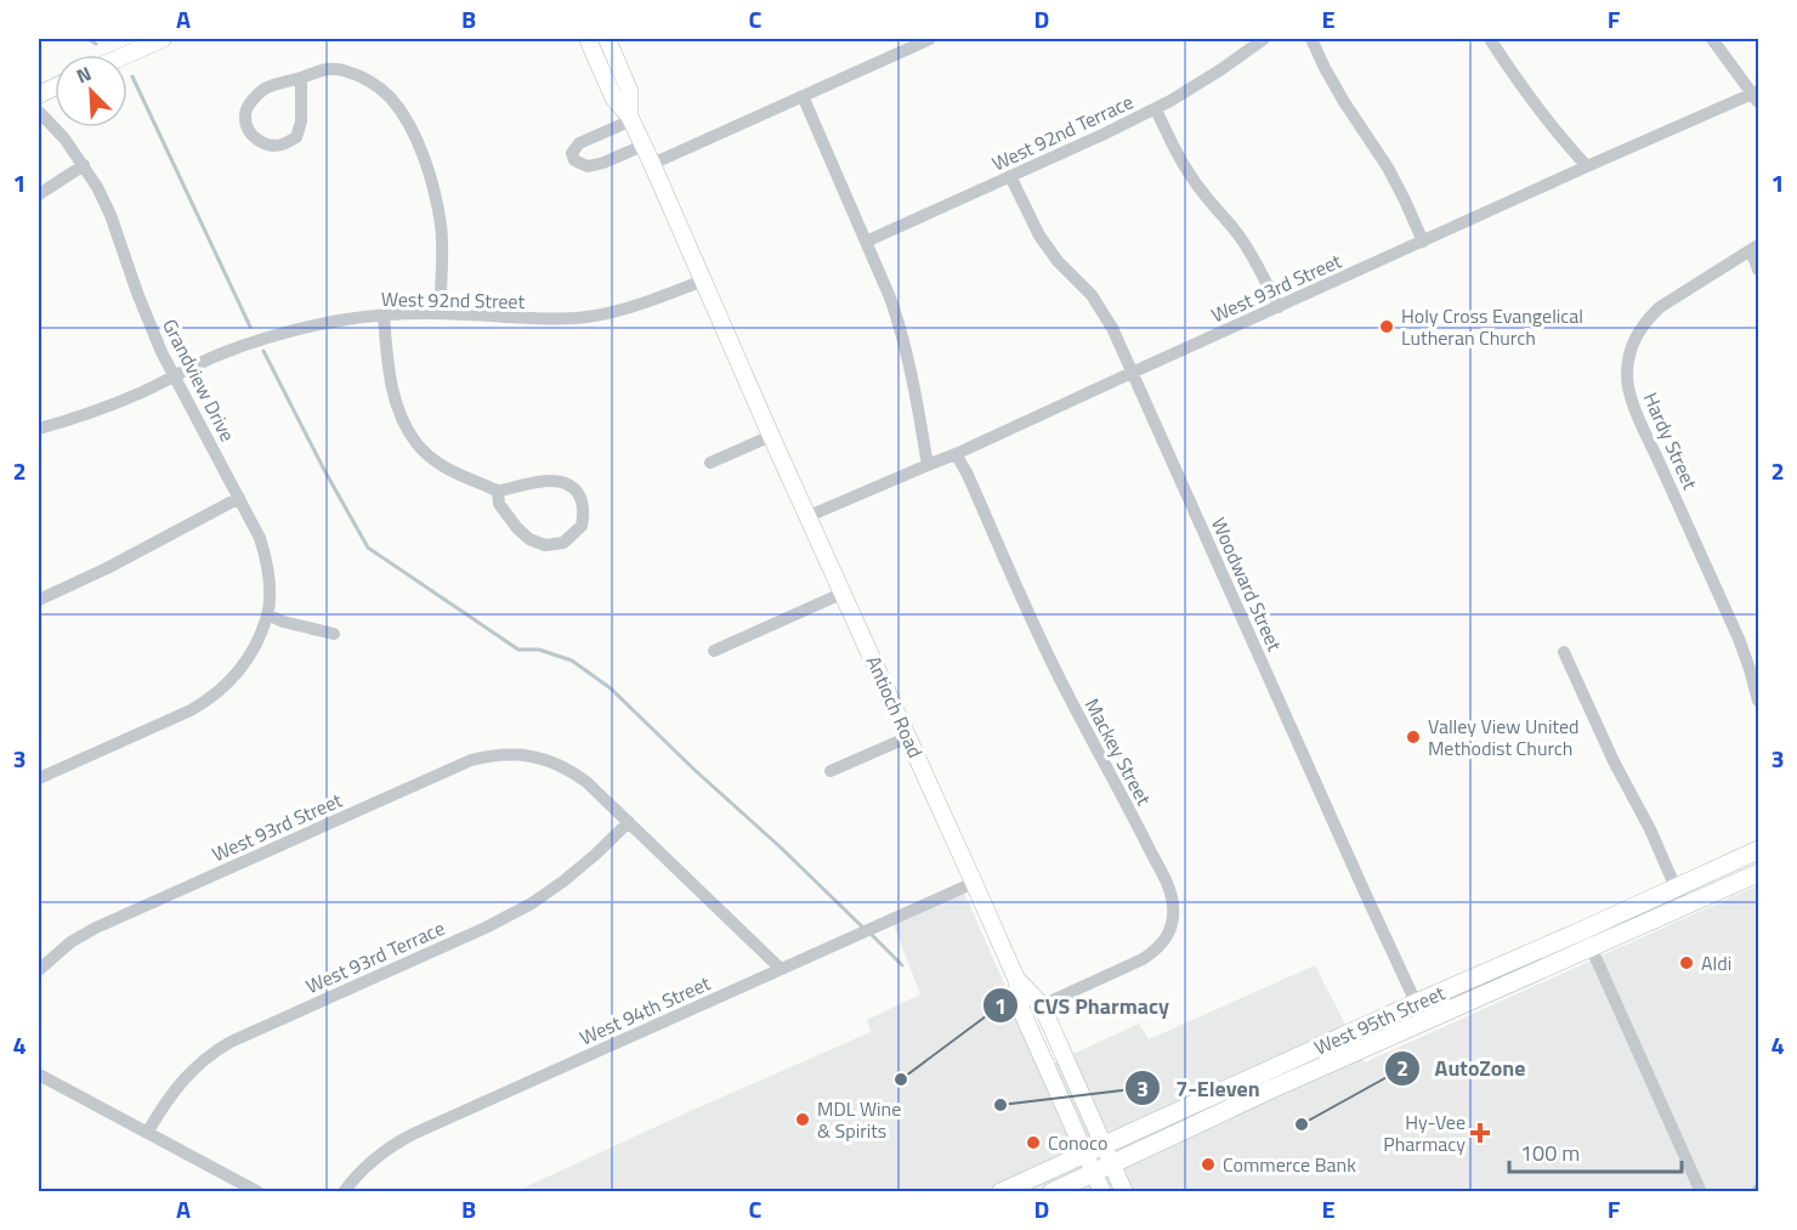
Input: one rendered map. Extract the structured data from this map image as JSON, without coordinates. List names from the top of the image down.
{
  "streets": {
    "main road": ["Antioch Road", "West 95th Street"],
    "street": [
      "West 92nd Terrace",
      "West 93rd Street",
      "West 92nd Street",
      "Grandview Drive",
      "Hardy Street",
      "Woodward Street",
      "Mackey Street",
      "West 93rd Terrace",
      "West 94th Street"
    ]
  },
  "crossings": [
    ["West 92nd Terrace", "Woodward Street"],
    ["West 93rd Street", "Woodward Street"],
    ["West 93rd Street", "Antioch Road"],
    ["West 93rd Street", "Mackey Street"],
    ["West 93rd Street", "West 93rd Terrace"],
    ["West 93rd Street", "West 94th Street"],
    ["West 92nd Street", "Grandview Drive"],
    ["West 92nd Street", "Antioch Road"],
    ["Woodward Street", "West 95th Street"],
    ["Antioch Road", "Mackey Street"],
    ["Antioch Road", "West 94th Street"],
    ["Antioch Road", "West 95th Street"]
  ],
  "places": {
    "other": [
      "Holy Cross Evangelical Lutheran Church",
      "Valley View United Methodist Church",
      "Aldi",
      "CVS Pharmacy",
      "7-Eleven",
      "MDL Wine & Spirits",
      "AutoZone",
      "Conoco",
      "Commerce Bank"
    ],
    "health": ["Hy-Vee Pharmacy"]
  },
  "scale_bar": "100 m",
  "north": "top left",
  "grid": {
    "columns": [
      "A",
      "B",
      "C",
      "D",
      "E",
      "F"
    ],
    "rows": [
      "1",
      "2",
      "3",
      "4"
    ]
  }
}
